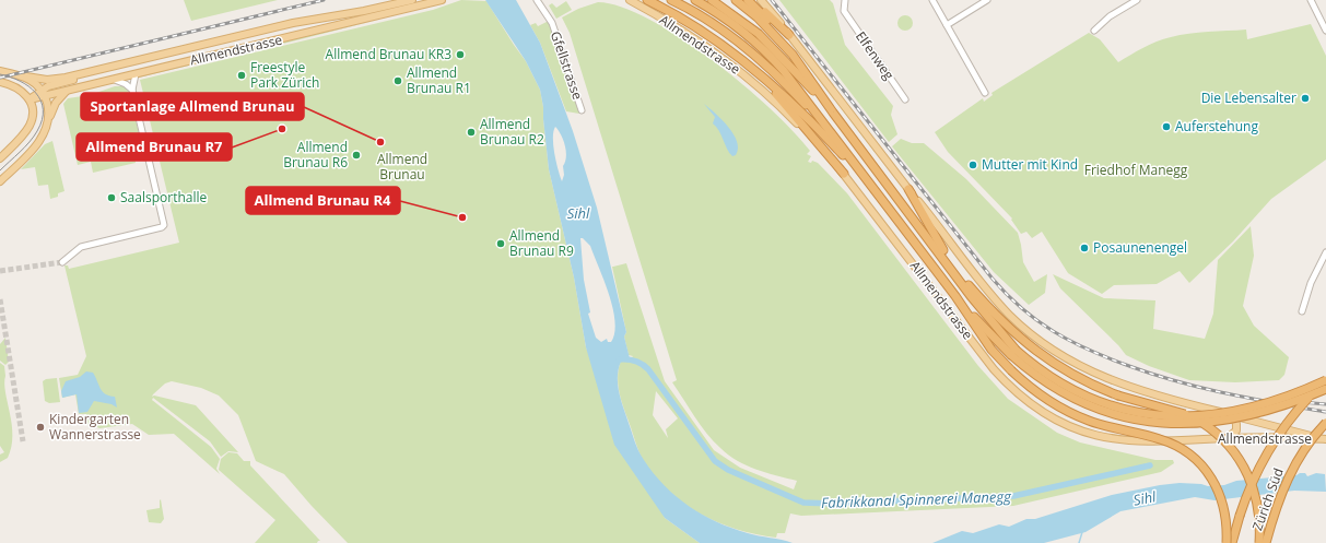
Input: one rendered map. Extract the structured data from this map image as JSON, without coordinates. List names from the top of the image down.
{
  "streets": {
    "highway": ["Zürich Süd"],
    "main road": ["Allmendstrasse"],
    "street": ["Elfenweg", "Gfellstrasse"]
  },
  "water": ["Sihl", "Fabrikkanal Spinnerei Manegg"],
  "parks": ["Allmend Brunau", "Friedhof Manegg"],
  "places": [
    "Allmend Brunau KR3",
    "Freestyle Park Zürich",
    "Allmend Brunau R1",
    "Die Lebensalter",
    "Auferstehung",
    "Allmend Brunau R7",
    "Allmend Brunau R2",
    "Sportanlage Allmend Brunau",
    "Allmend Brunau R6",
    "Mutter mit Kind",
    "Saalsporthalle",
    "Allmend Brunau R4",
    "Allmend Brunau R9",
    "Posaunenengel",
    "Kindergarten Wannerstrasse"
  ]
}
